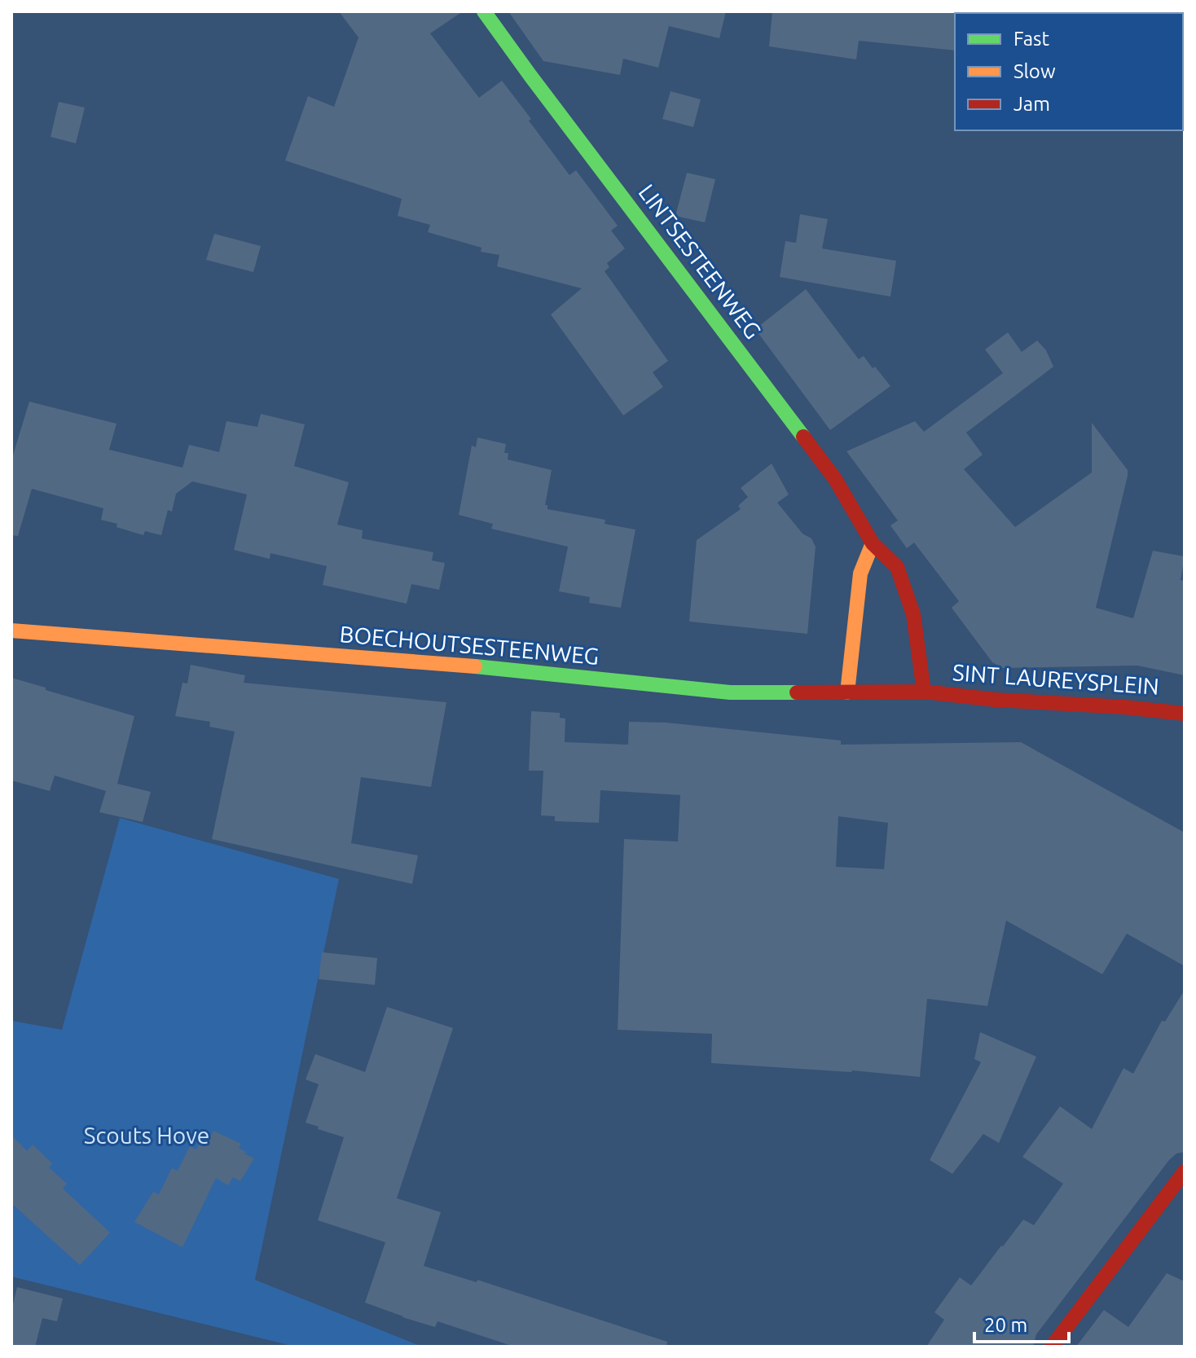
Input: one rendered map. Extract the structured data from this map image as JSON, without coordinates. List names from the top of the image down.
{
  "streets": {
    "street": ["LINTSESTEENWEG", "BOECHOUTSESTEENWEG", "SINT LAUREYSPLEIN"]
  },
  "crossings": [
    ["LINTSESTEENWEG", "BOECHOUTSESTEENWEG"],
    ["LINTSESTEENWEG", "SINT LAUREYSPLEIN"],
    ["BOECHOUTSESTEENWEG", "SINT LAUREYSPLEIN"]
  ],
  "parks": ["Scouts Hove"],
  "legend": ["Fast", "Slow", "Jam"],
  "scale_bar": "20 m"
}
